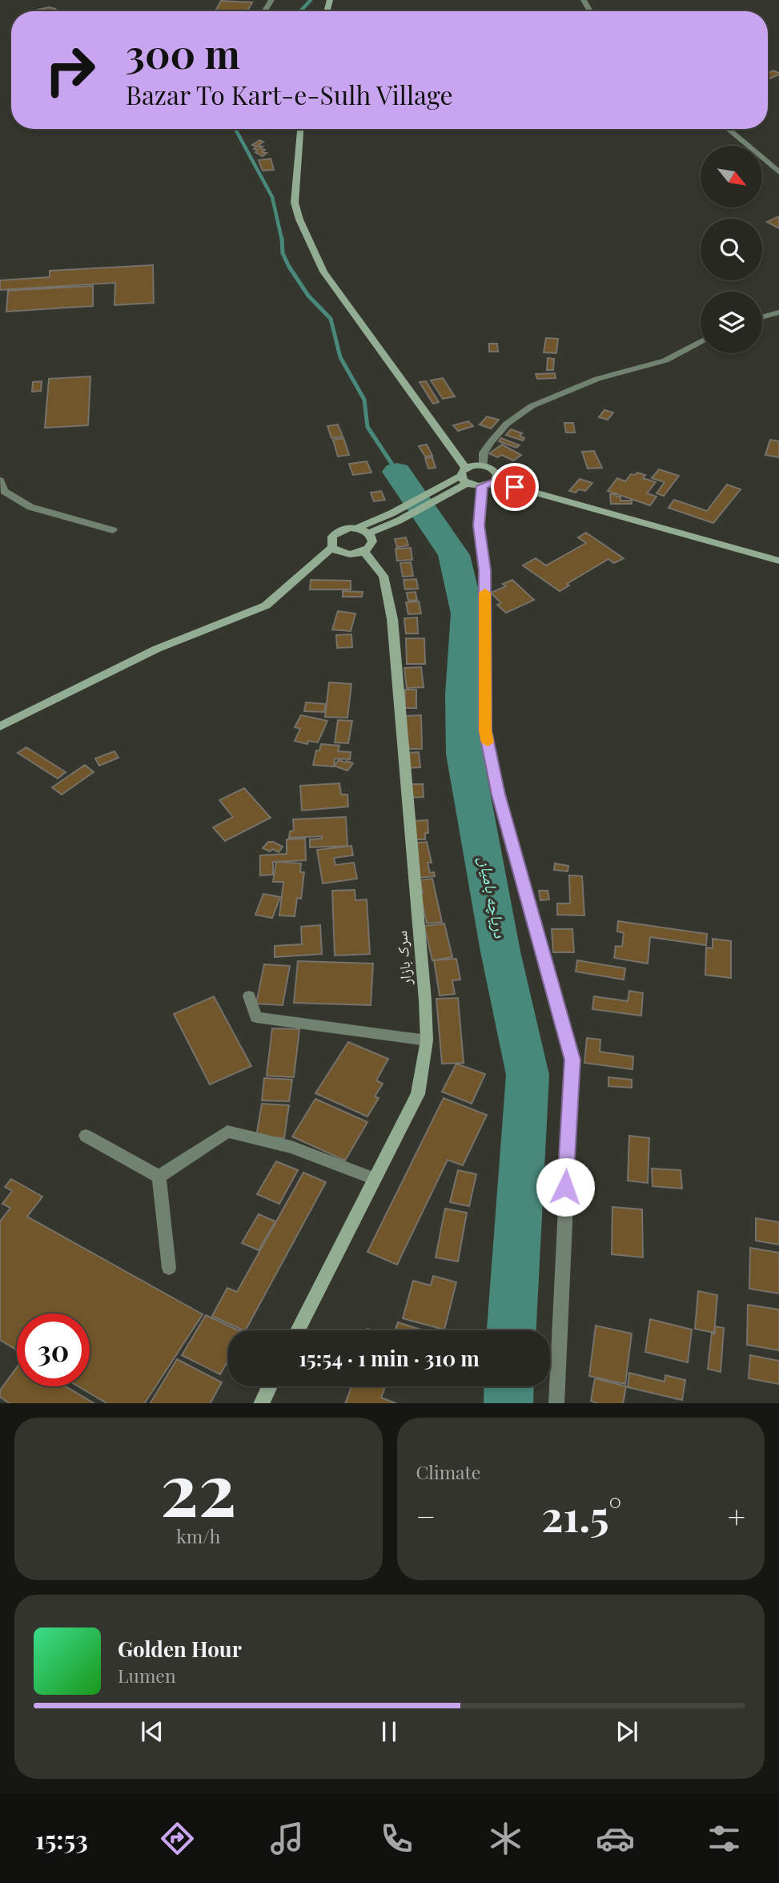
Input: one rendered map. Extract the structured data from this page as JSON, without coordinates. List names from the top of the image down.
{
  "streets": {
    "main road": ["سرک بازار"]
  },
  "water": ["دریاچه بامیان"],
  "north": "bottom right",
  "page": {
    "turn": ["300 m", "Bazar To Kart-e-Sulh Village"],
    "limit": "30",
    "trip": "15:54 · 1 min · 310 m",
    "tile": [
      ["22", "km/h"],
      "Climate"
    ],
    "heat": ["−", "21.5°", "+"],
    "song": ["Golden Hour", "Lumen"],
    "tabs": "15:53"
  }
}
